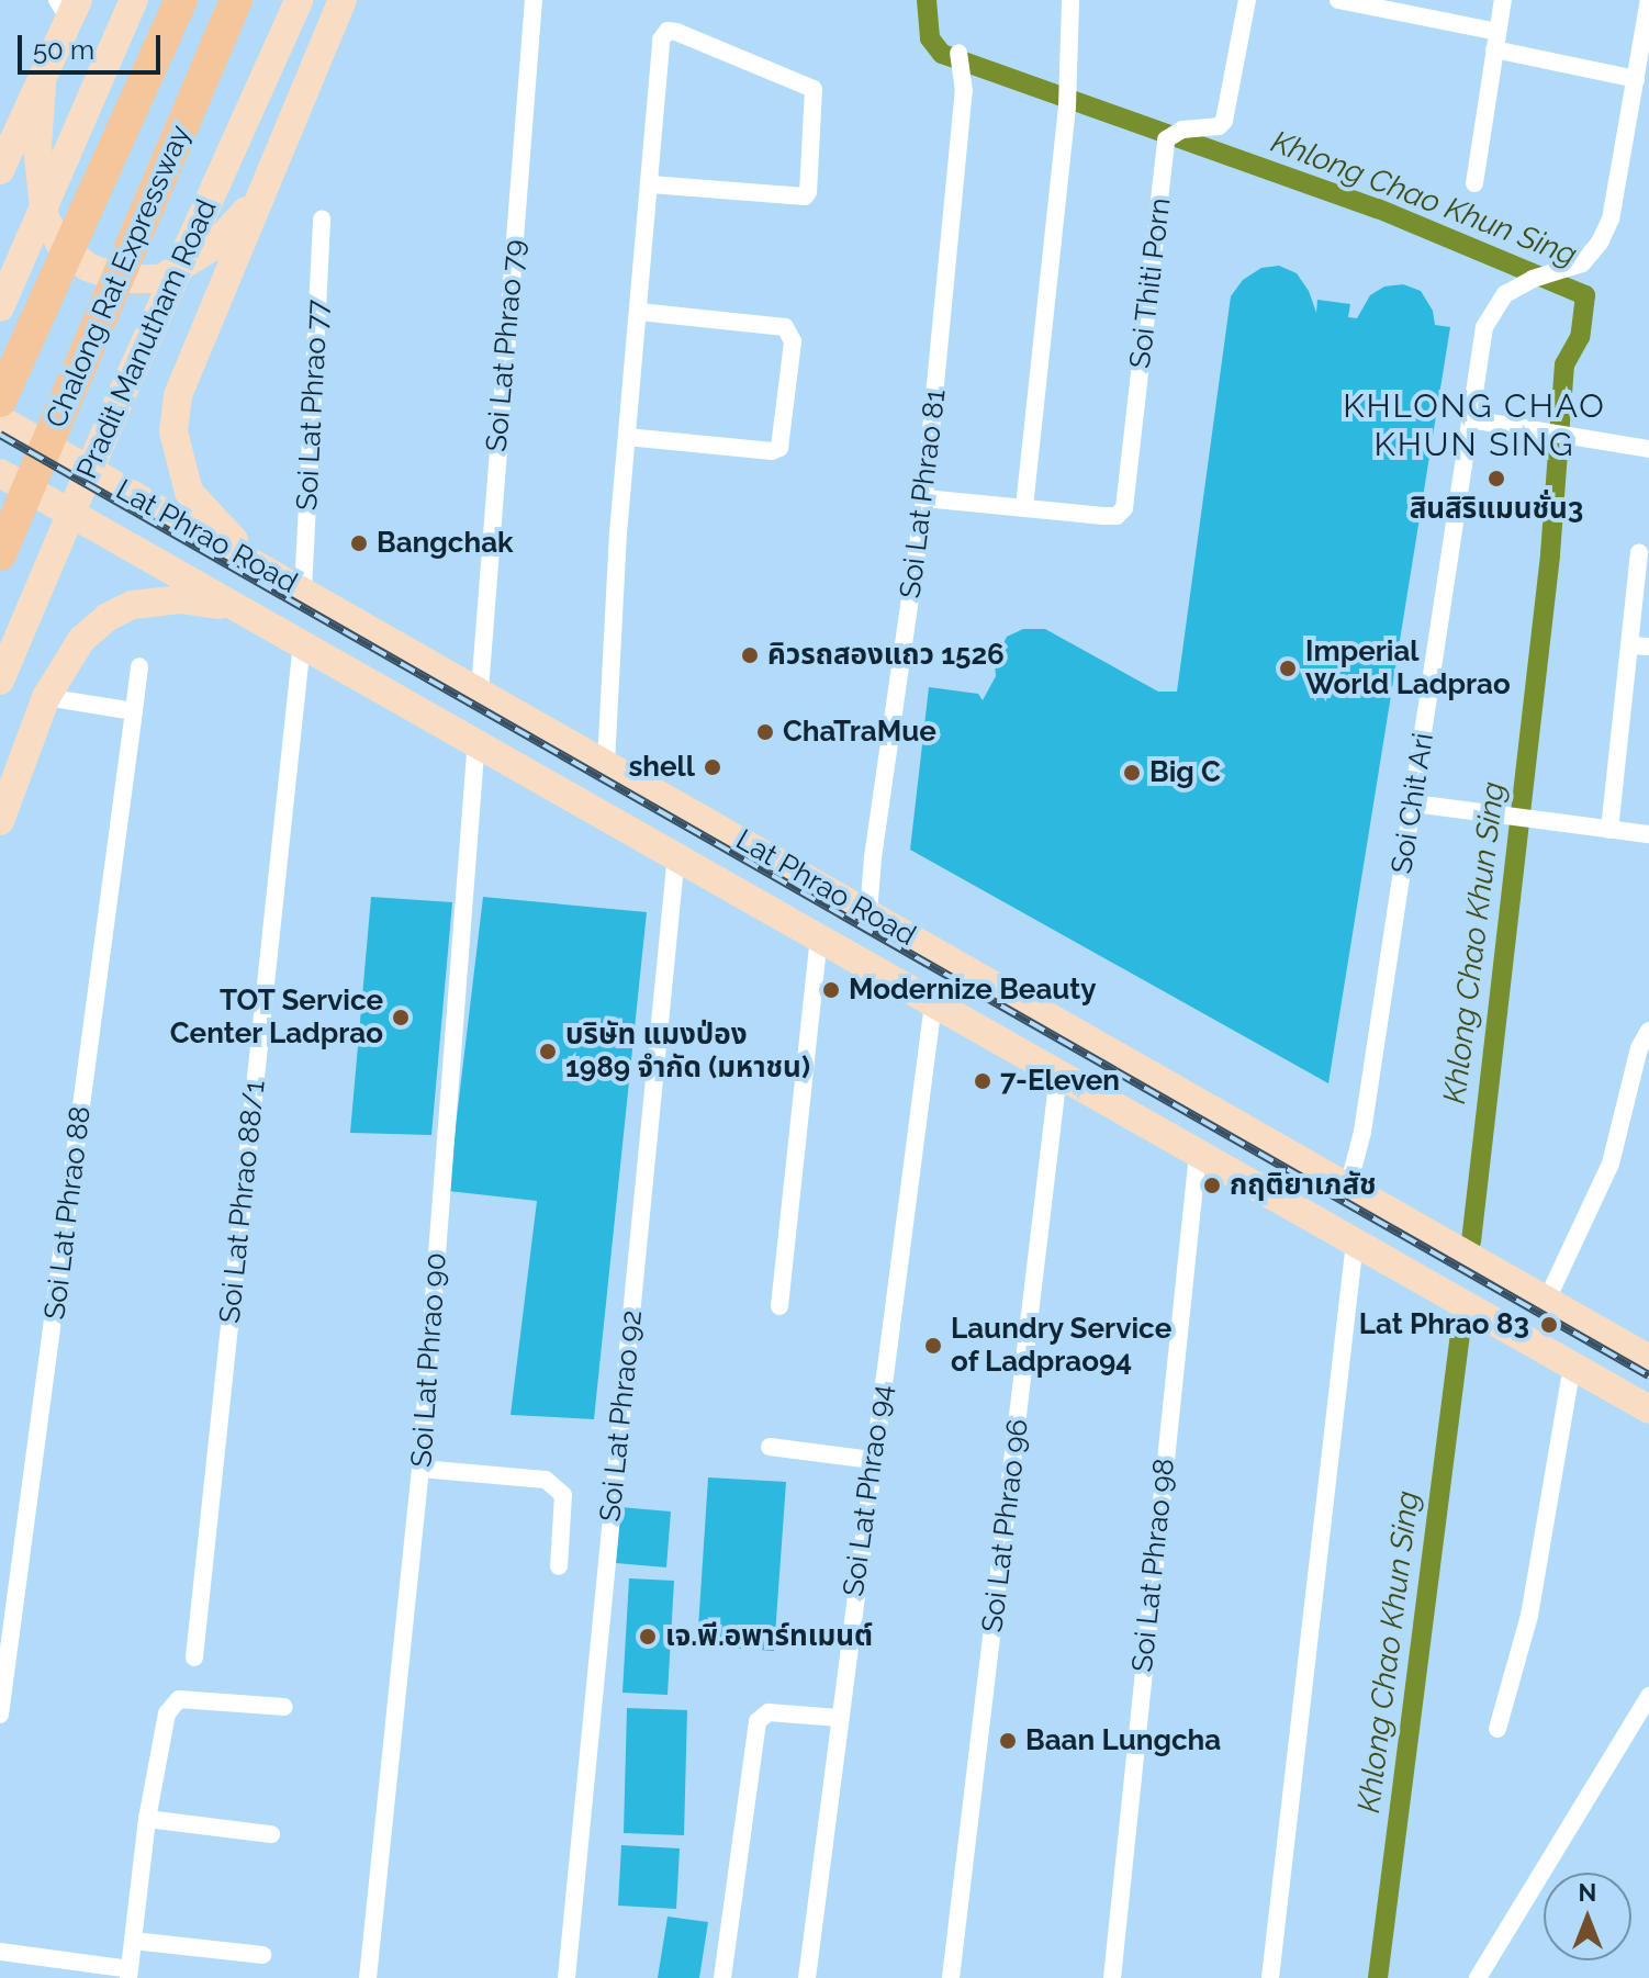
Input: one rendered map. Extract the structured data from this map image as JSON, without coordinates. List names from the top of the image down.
{
  "streets": {
    "highway": ["Chalong Rat Expressway"],
    "main road": ["Pradit Manutham Road", "Lat Phrao Road"],
    "street": [
      "Soi Thiti Porn",
      "Soi Lat Phrao 79",
      "Soi Lat Phrao 77",
      "Soi Lat Phrao 81",
      "Soi Chit Ari",
      "Soi Lat Phrao 88/1",
      "Soi Lat Phrao 88",
      "Soi Lat Phrao 90",
      "Soi Lat Phrao 92",
      "Soi Lat Phrao 94",
      "Soi Lat Phrao 96",
      "Soi Lat Phrao 98"
    ]
  },
  "crossings": [
    ["Chalong Rat Expressway", "Lat Phrao Road"],
    ["Soi Thiti Porn", "Soi Lat Phrao 81"],
    ["Soi Lat Phrao 79", "Lat Phrao Road"],
    ["Soi Lat Phrao 77", "Lat Phrao Road"],
    ["Soi Lat Phrao 81", "Lat Phrao Road"],
    ["Lat Phrao Road", "Soi Chit Ari"],
    ["Lat Phrao Road", "Soi Lat Phrao 88/1"],
    ["Lat Phrao Road", "Soi Lat Phrao 90"],
    ["Lat Phrao Road", "Soi Lat Phrao 92"],
    ["Lat Phrao Road", "Soi Lat Phrao 94"],
    ["Lat Phrao Road", "Soi Lat Phrao 96"],
    ["Lat Phrao Road", "Soi Lat Phrao 98"]
  ],
  "districts": ["KHLONG CHAO KHUN SING"],
  "water": ["Khlong Chao Khun Sing"],
  "places": [
    "สินสิริแมนชั่น3",
    "Bangchak",
    "คิวรถสองแถว 1526",
    "Imperial World Ladprao",
    "ChaTraMue",
    "shell",
    "Big C",
    "Modernize Beauty",
    "TOT Service Center Ladprao",
    "บริษัท แมงป่อง 1989 จำกัด (มหาชน)",
    "7-Eleven",
    "กฤติยาเภสัช",
    "Lat Phrao 83",
    "Laundry Service of Ladprao94",
    "เจ.พี.อพาร์ทเมนต์",
    "Baan Lungcha"
  ],
  "scale_bar": "50 m",
  "north": "top"
}
